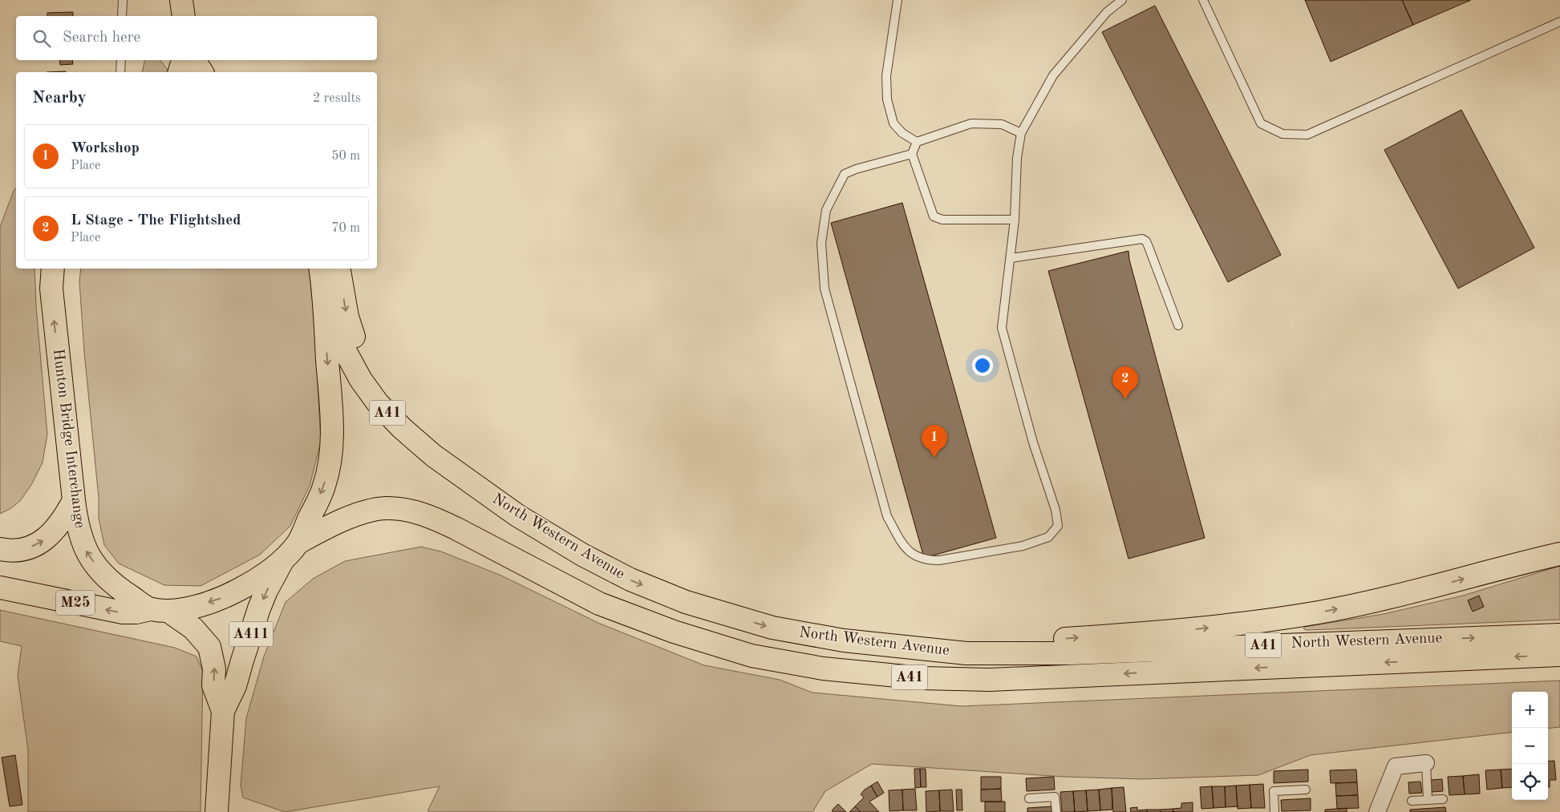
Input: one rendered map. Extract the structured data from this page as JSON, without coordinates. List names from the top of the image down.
{
  "streets": {
    "main road": [
      "A41",
      "Hunton Bridge Interchange",
      "North Western Avenue",
      "M25",
      "A411"
    ]
  },
  "crossings": [
    ["Hunton Bridge Interchange", "M25"],
    ["Hunton Bridge Interchange", "A411"],
    ["M25", "A411"]
  ],
  "one_way": ["Hunton Bridge Interchange"],
  "page": {
    "search": "Search here",
    "heading": ["Nearby", "2 results"],
    "list": [
      {
        "mark": "1",
        "name": "Workshop",
        "note": "Place",
        "value": "50 m"
      },
      {
        "mark": "2",
        "name": "L Stage - The Flightshed",
        "note": "Place",
        "value": "70 m"
      }
    ],
    "pins": ["2", "1"],
    "map_buttons": ["+", "−"]
  }
}
